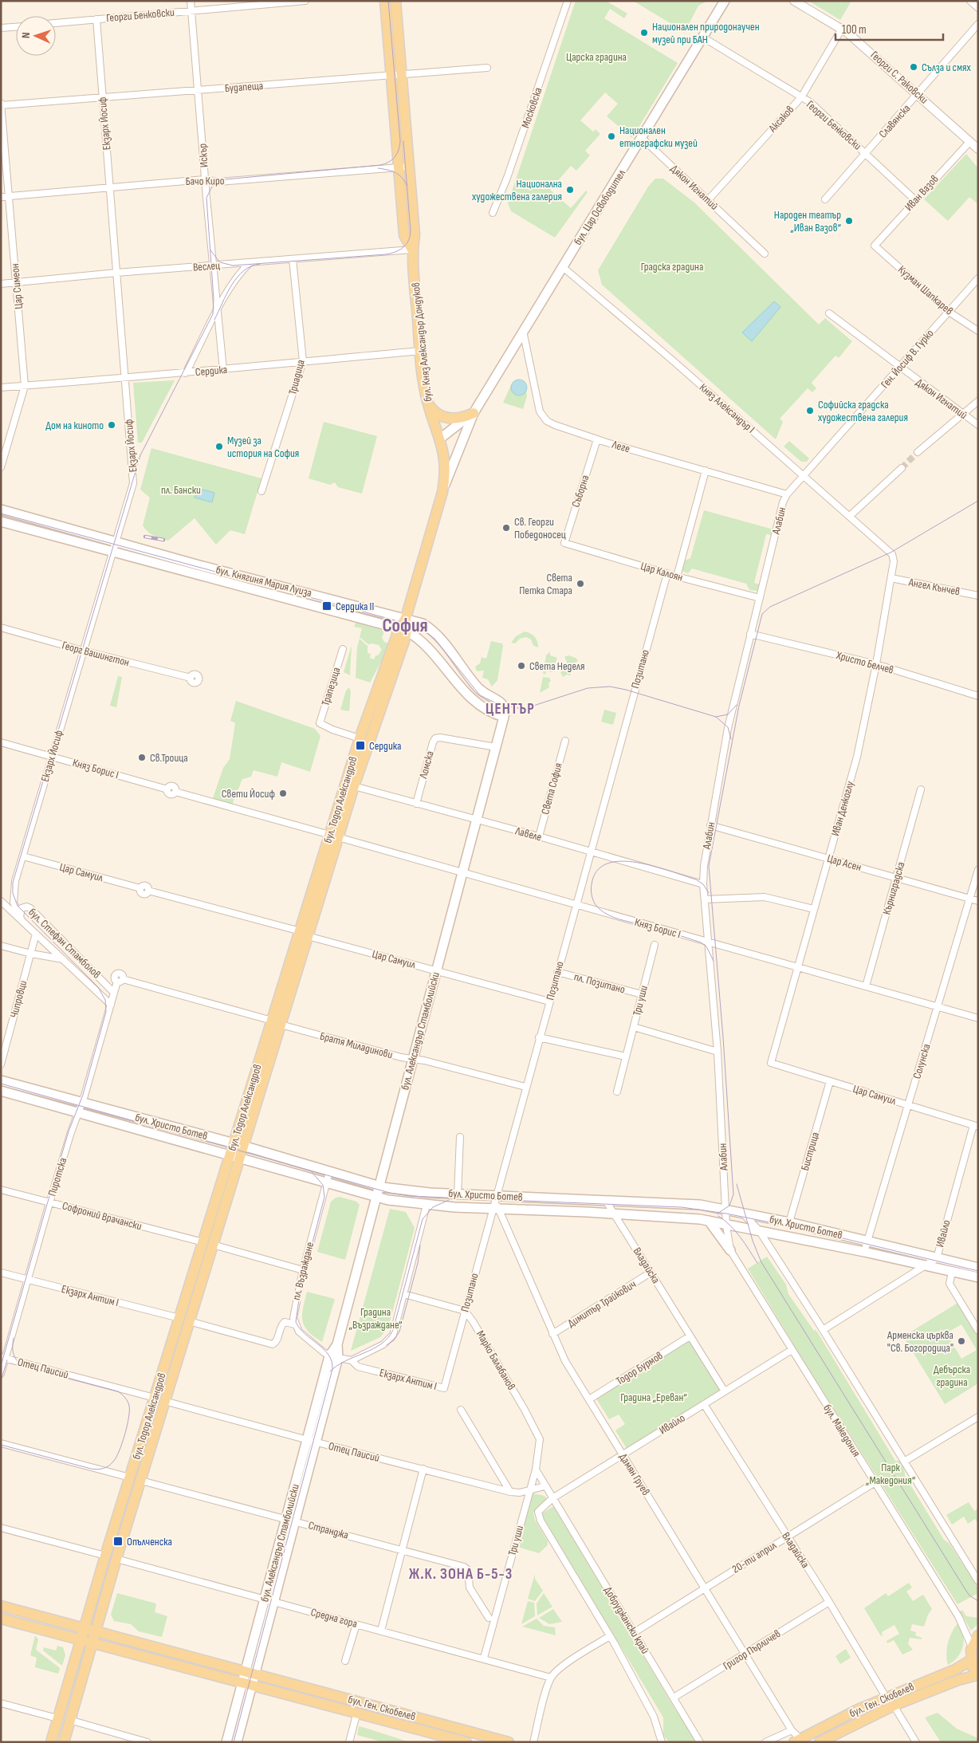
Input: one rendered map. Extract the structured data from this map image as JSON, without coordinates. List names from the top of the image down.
{
  "streets": {
    "main road": [
      "бул. Цар Освободител",
      "бул. Княз Александър Дондуков",
      "бул. Княгиня Мария Луиза",
      "бул. Тодор Александров",
      "бул. Александър Стамболийски",
      "бул. Христо Ботев",
      "бул. Ген. Скобелев"
    ],
    "street": [
      "Георги Бенковски",
      "Георги С. Раковски",
      "Будапеща",
      "Московска",
      "Аксаков",
      "Славянска",
      "Екзарх Йосиф",
      "Искър",
      "Бачо Киро",
      "Дякон Игнатий",
      "Иван Вазов",
      "Веслец",
      "Цар Симеон",
      "Кузман Шапкарев",
      "Ген. Йосиф В. Гурко",
      "Сердика",
      "Триадица",
      "Княз Александър I",
      "Леге",
      "Съборна",
      "Алабин",
      "Цар Калоян",
      "Ангел Кънчев",
      "Георг Вашингтон",
      "Христо Белчев",
      "Позитано",
      "Трапезица",
      "Ломска",
      "Княз Борис I",
      "Света София",
      "Иван Денкоглу",
      "Лавеле",
      "Цар Асен",
      "Цар Самуил",
      "Кърниградска",
      "бул. Стефан Стамболов",
      "пл. Позитано",
      "Чипровци",
      "Три уши",
      "Братя Миладинови",
      "Солунска",
      "Бистрица",
      "Пиротска",
      "Софроний Врачански",
      "Ивайло",
      "Владайска",
      "пл. Възраждане",
      "Екзарх Антим I",
      "Димитър Трайкович",
      "Марко Балабанов",
      "Отец Паисий",
      "Тодор Бурмов",
      "бул. Македония",
      "Дамян Груев",
      "Странджа",
      "20-ти април",
      "Средна гора",
      "Добруджански край",
      "Григор Пърличев"
    ]
  },
  "crossings": [
    ["Георги Бенковски", "Аксаков"],
    ["Георги Бенковски", "Славянска"],
    ["Георги Бенковски", "Екзарх Йосиф"],
    ["Георги Бенковски", "Искър"],
    ["Георги Бенковски", "Иван Вазов"],
    ["Георги Бенковски", "бул. Цар Освободител"],
    ["Георги С. Раковски", "Аксаков"],
    ["Георги С. Раковски", "Славянска"],
    ["Георги С. Раковски", "Иван Вазов"],
    ["Будапеща", "Екзарх Йосиф"],
    ["Будапеща", "Искър"],
    ["Будапеща", "Цар Симеон"],
    ["Будапеща", "бул. Княз Александър Дондуков"],
    ["Аксаков", "Дякон Игнатий"],
    ["Екзарх Йосиф", "Бачо Киро"],
    ["Екзарх Йосиф", "Веслец"],
    ["Екзарх Йосиф", "Сердика"],
    ["Екзарх Йосиф", "бул. Княгиня Мария Луиза"],
    ["Екзарх Йосиф", "Георг Вашингтон"],
    ["Екзарх Йосиф", "Княз Борис I"],
    ["Екзарх Йосиф", "Цар Самуил"],
    ["Екзарх Йосиф", "бул. Стефан Стамболов"],
    ["Искър", "Бачо Киро"],
    ["Искър", "Веслец"],
    ["Искър", "Сердика"],
    ["Бачо Киро", "Цар Симеон"],
    ["Бачо Киро", "бул. Княз Александър Дондуков"],
    ["Дякон Игнатий", "бул. Цар Освободител"],
    ["Дякон Игнатий", "Ген. Йосиф В. Гурко"],
    ["Иван Вазов", "Кузман Шапкарев"],
    ["бул. Цар Освободител", "бул. Княз Александър Дондуков"],
    ["бул. Цар Освободител", "Княз Александър I"],
    ["бул. Цар Освободител", "Леге"],
    ["Веслец", "Цар Симеон"],
    ["Веслец", "бул. Княз Александър Дондуков"],
    ["Веслец", "Триадица"],
    ["Цар Симеон", "Сердика"],
    ["Кузман Шапкарев", "Ген. Йосиф В. Гурко"],
    ["бул. Княз Александър Дондуков", "Сердика"],
    ["бул. Княз Александър Дондуков", "бул. Княгиня Мария Луиза"],
    ["бул. Княз Александър Дондуков", "бул. Тодор Александров"],
    ["Ген. Йосиф В. Гурко", "Княз Александър I"],
    ["Ген. Йосиф В. Гурко", "Алабин"],
    ["Сердика", "Триадица"],
    ["Княз Александър I", "Алабин"],
    ["Княз Александър I", "Иван Денкоглу"],
    ["Леге", "Съборна"],
    ["Леге", "Алабин"],
    ["Съборна", "Цар Калоян"],
    ["Алабин", "Цар Калоян"],
    ["Алабин", "Христо Белчев"],
    ["Алабин", "Княз Борис I"],
    ["Алабин", "Лавеле"],
    ["Алабин", "Цар Асен"],
    ["Алабин", "бул. Христо Ботев"],
    ["Алабин", "бул. Македония"],
    ["Цар Калоян", "Позитано"],
    ["бул. Княгиня Мария Луиза", "бул. Тодор Александров"],
    ["бул. Княгиня Мария Луиза", "бул. Александър Стамболийски"],
    ["Ангел Кънчев", "Иван Денкоглу"],
    ["Христо Белчев", "Иван Денкоглу"],
    ["Позитано", "Княз Борис I"],
    ["Позитано", "Лавеле"],
    ["Позитано", "Цар Самуил"],
    ["Позитано", "пл. Позитано"],
    ["Позитано", "Братя Миладинови"],
    ["Позитано", "бул. Христо Ботев"],
    ["Позитано", "Екзарх Антим I"],
    ["Позитано", "Марко Балабанов"],
    ["Позитано", "Дамян Груев"],
    ["Трапезица", "бул. Тодор Александров"],
    ["Ломска", "Лавеле"],
    ["Ломска", "бул. Александър Стамболийски"],
    ["Княз Борис I", "бул. Тодор Александров"],
    ["Княз Борис I", "Иван Денкоглу"],
    ["Княз Борис I", "Кърниградска"],
    ["Княз Борис I", "бул. Александър Стамболийски"],
    ["Княз Борис I", "Солунска"],
    ["Света София", "Лавеле"],
    ["бул. Тодор Александров", "Лавеле"],
    ["бул. Тодор Александров", "Цар Самуил"],
    ["бул. Тодор Александров", "Братя Миладинови"],
    ["бул. Тодор Александров", "бул. Христо Ботев"],
    ["бул. Тодор Александров", "Софроний Врачански"],
    ["бул. Тодор Александров", "Екзарх Антим I"],
    ["бул. Тодор Александров", "Отец Паисий"],
    ["бул. Тодор Александров", "Странджа"],
    ["бул. Тодор Александров", "Средна гора"],
    ["Иван Денкоглу", "Цар Асен"],
    ["Иван Денкоглу", "Цар Самуил"],
    ["Лавеле", "бул. Александър Стамболийски"],
    ["Цар Асен", "Кърниградска"],
    ["Цар Асен", "Солунска"],
    ["Цар Самуил", "бул. Стефан Стамболов"],
    ["Цар Самуил", "бул. Александър Стамболийски"],
    ["Цар Самуил", "Солунска"],
    ["Цар Самуил", "Бистрица"],
    ["Цар Самуил", "Ивайло"],
    ["бул. Стефан Стамболов", "Чипровци"],
    ["бул. Стефан Стамболов", "Пиротска"],
    ["пл. Позитано", "Три уши"],
    ["Три уши", "Марко Балабанов"],
    ["Три уши", "Отец Паисий"],
    ["Три уши", "Средна гора"],
    ["Три уши", "Добруджански край"],
    ["бул. Александър Стамболийски", "Братя Миладинови"],
    ["бул. Александър Стамболийски", "бул. Христо Ботев"],
    ["бул. Александър Стамболийски", "Отец Паисий"],
    ["бул. Александър Стамболийски", "Странджа"],
    ["бул. Александър Стамболийски", "Средна гора"],
    ["бул. Александър Стамболийски", "бул. Ген. Скобелев"],
    ["Братя Миладинови", "Пиротска"],
    ["Солунска", "бул. Христо Ботев"],
    ["бул. Христо Ботев", "Бистрица"],
    ["бул. Христо Ботев", "Пиротска"],
    ["бул. Христо Ботев", "Ивайло"],
    ["бул. Христо Ботев", "Владайска"],
    ["бул. Христо Ботев", "пл. Възраждане"],
    ["бул. Христо Ботев", "бул. Македония"],
    ["бул. Христо Ботев", "Дамян Груев"],
    ["Пиротска", "Софроний Врачански"],
    ["Пиротска", "Екзарх Антим I"],
    ["Пиротска", "Отец Паисий"],
    ["Софроний Врачански", "пл. Възраждане"],
    ["Ивайло", "Владайска"],
    ["Ивайло", "бул. Македония"],
    ["Ивайло", "Дамян Груев"],
    ["Ивайло", "Добруджански край"],
    ["Владайска", "Димитър Трайкович"],
    ["Владайска", "Тодор Бурмов"],
    ["Владайска", "20-ти април"],
    ["Владайска", "Григор Пърличев"],
    ["Владайска", "бул. Ген. Скобелев"],
    ["пл. Възраждане", "Екзарх Антим I"],
    ["Димитър Трайкович", "Дамян Груев"],
    ["Марко Балабанов", "Добруджански край"],
    ["Отец Паисий", "Добруджански край"],
    ["Тодор Бурмов", "Дамян Груев"],
    ["бул. Македония", "20-ти април"],
    ["Дамян Груев", "20-ти април"],
    ["Дамян Груев", "Григор Пърличев"],
    ["Дамян Груев", "бул. Ген. Скобелев"],
    ["20-ти април", "Добруджански край"],
    ["Добруджански край", "Григор Пърличев"]
  ],
  "districts": ["София", "ЦЕНТЪР", "Ж.К. ЗОНА Б-5-3"],
  "parks": [
    "Царска градина",
    "Градска градина",
    "пл. Бански",
    "Градина „Възраждане“",
    "Дебърска градина",
    "Градина „Ереван“",
    "Парк „Македония“"
  ],
  "places": {
    "other": [
      "Национален природонаучен музей при БАН",
      "Сълза и смях",
      "Национален етнографски музей",
      "Национална художествена галерия",
      "Народен театър „Иван Вазов“",
      "Софийска градска художествена галерия",
      "Дом на киното",
      "Музей за история на София",
      "Св. Георги Победоносец",
      "Света Петка Стара",
      "Света Неделя",
      "Св.Троица",
      "Свети Йосиф",
      "Арменска църква \"Св. Богородица\""
    ],
    "transit": ["Сердика II", "Сердика", "Опълченска"]
  },
  "scale_bar": "100 m",
  "north": "left"
}
